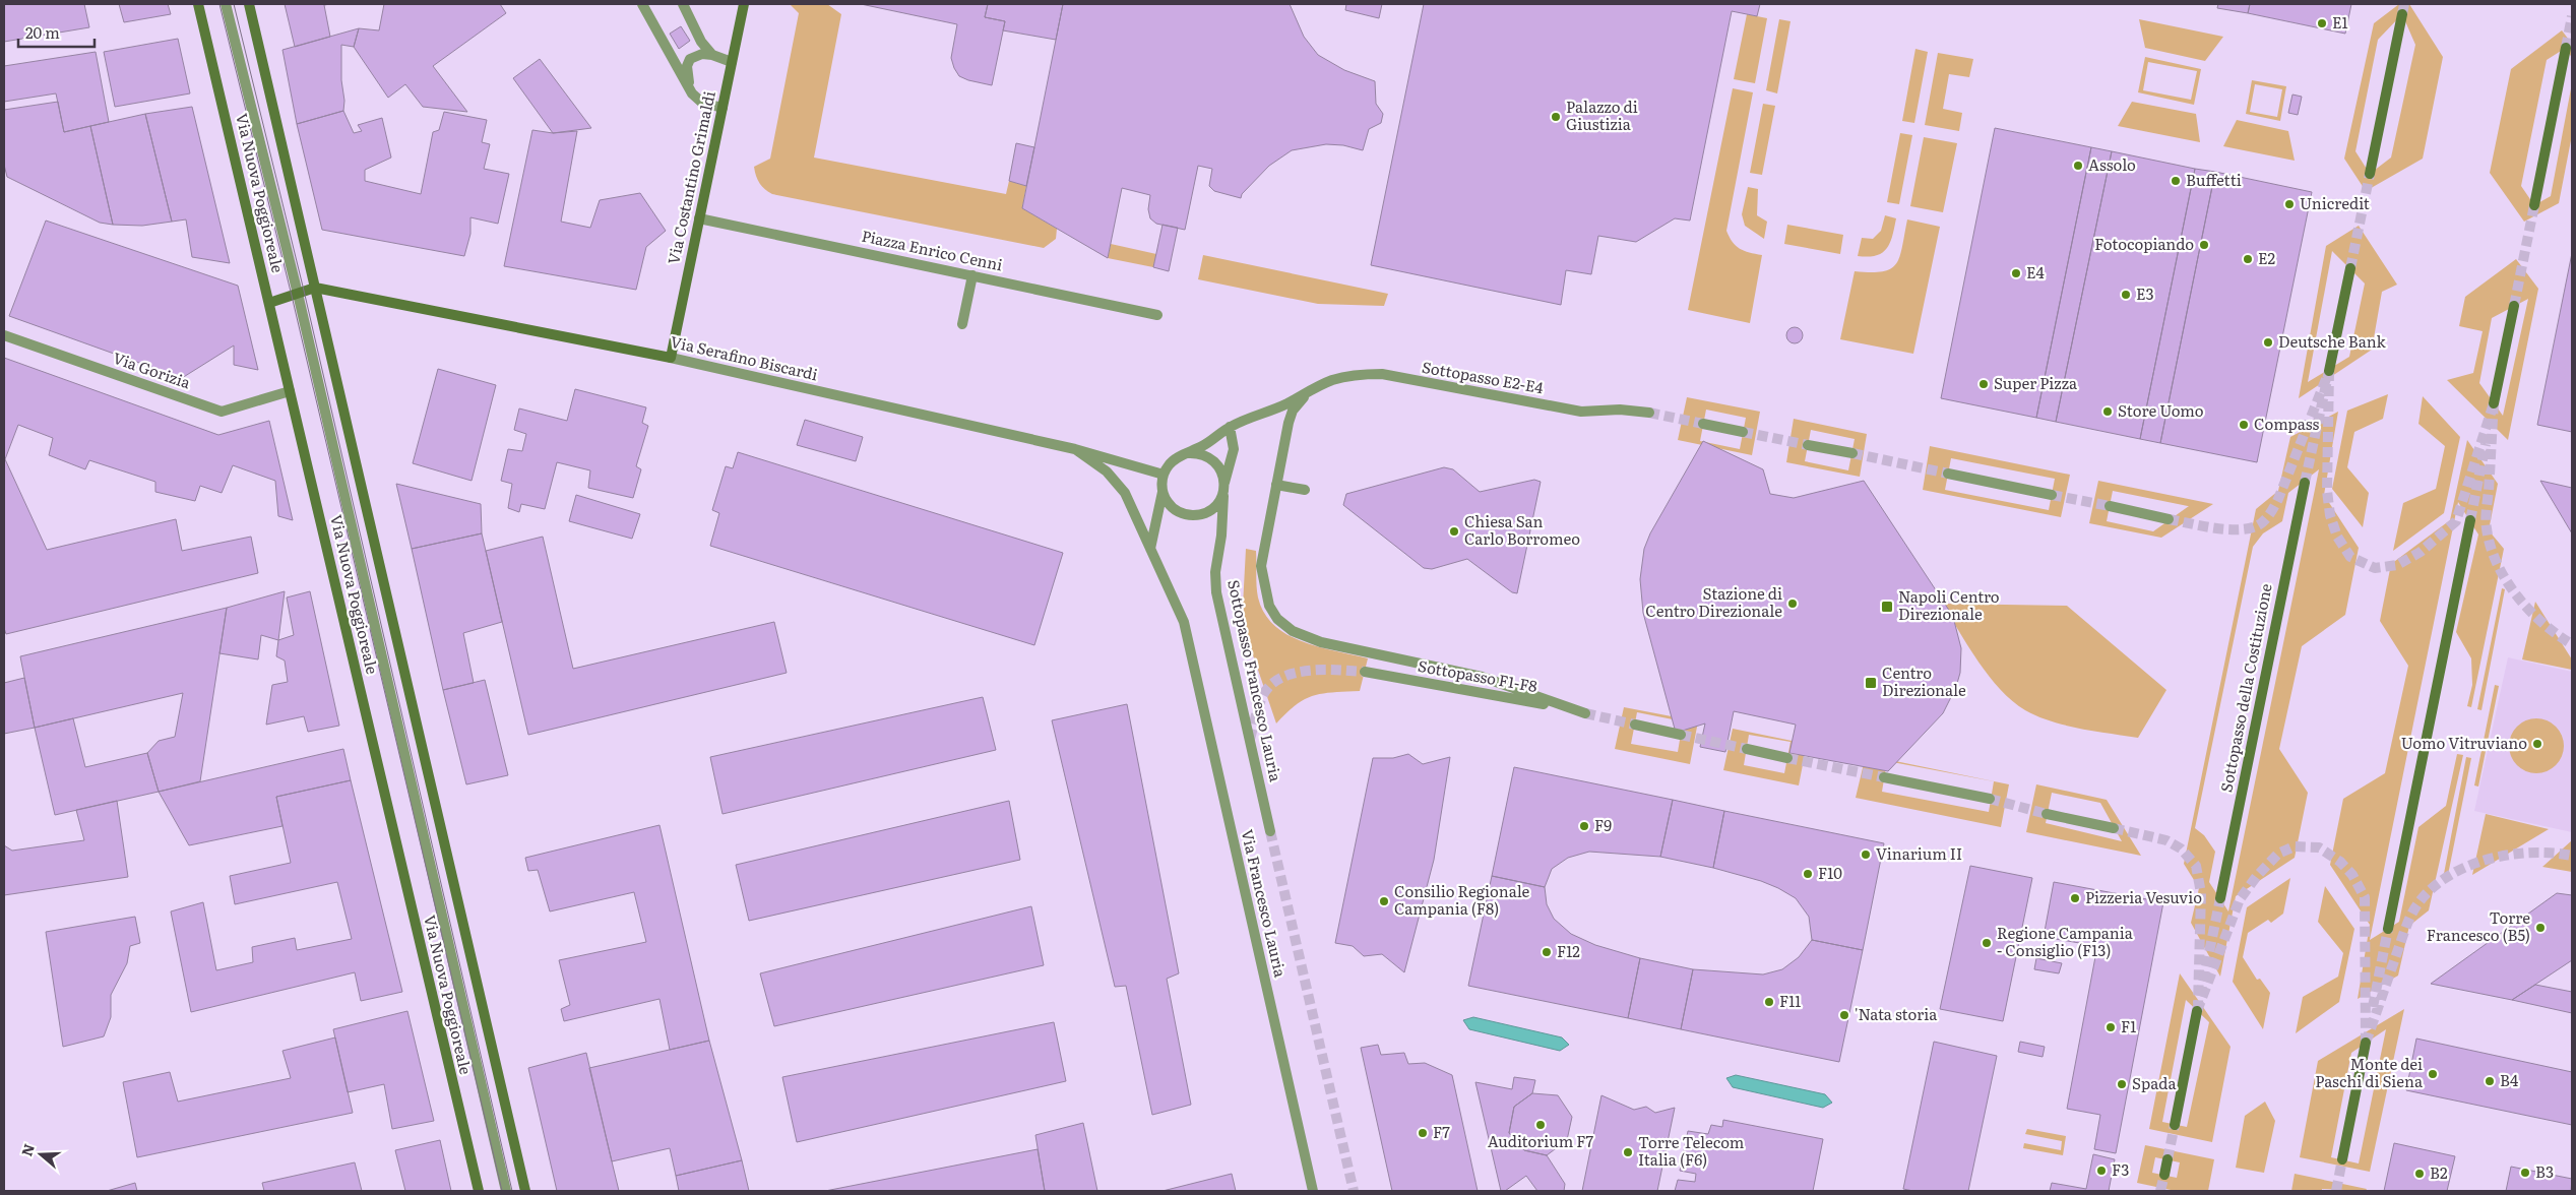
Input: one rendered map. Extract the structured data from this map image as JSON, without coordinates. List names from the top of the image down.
{
  "streets": {
    "main road": [
      "Via Costantino Grimaldi",
      "Via Nuova Poggioreale",
      "Via Serafino Biscardi",
      "Sottopasso della Costituzione"
    ],
    "street": [
      "Piazza Enrico Cenni",
      "Via Gorizia",
      "Sottopasso E2-E4",
      "Sottopasso F1-F8",
      "Sottopasso Francesco Lauria",
      "Via Francesco Lauria"
    ]
  },
  "crossings": [
    ["Via Costantino Grimaldi", "Piazza Enrico Cenni"],
    ["Via Costantino Grimaldi", "Via Serafino Biscardi"],
    ["Via Nuova Poggioreale", "Via Serafino Biscardi"],
    ["Via Nuova Poggioreale", "Via Gorizia"],
    ["Via Serafino Biscardi", "Sottopasso E2-E4"],
    ["Via Serafino Biscardi", "Sottopasso Francesco Lauria"],
    ["Via Serafino Biscardi", "Via Francesco Lauria"],
    ["Sottopasso E2-E4", "Sottopasso Francesco Lauria"]
  ],
  "places": {
    "other": [
      "E1",
      "Palazzo di Giustizia",
      "Assolo",
      "Buffetti",
      "Unicredit",
      "Fotocopiando",
      "E2",
      "E4",
      "E3",
      "Deutsche Bank",
      "Super Pizza",
      "Store Uomo",
      "Compass",
      "Chiesa San Carlo Borromeo",
      "Stazione di Centro Direzionale",
      "Uomo Vitruviano",
      "F9",
      "Vinarium II",
      "F10",
      "Pizzeria Vesuvio",
      "Consilio Regionale Campania (F8)",
      "Torre Francesco (B5)",
      "Regione Campania - Consiglio (F13)",
      "F12",
      "F11",
      "'Nata storia",
      "F1",
      "Monte dei Paschi di Siena",
      "B4",
      "Spada",
      "Auditorium F7",
      "F7",
      "Torre Telecom Italia (F6)",
      "F3",
      "B3",
      "B2"
    ],
    "transit": ["Napoli Centro Direzionale", "Centro Direzionale"]
  },
  "scale_bar": "20 m",
  "north": "left"
}
